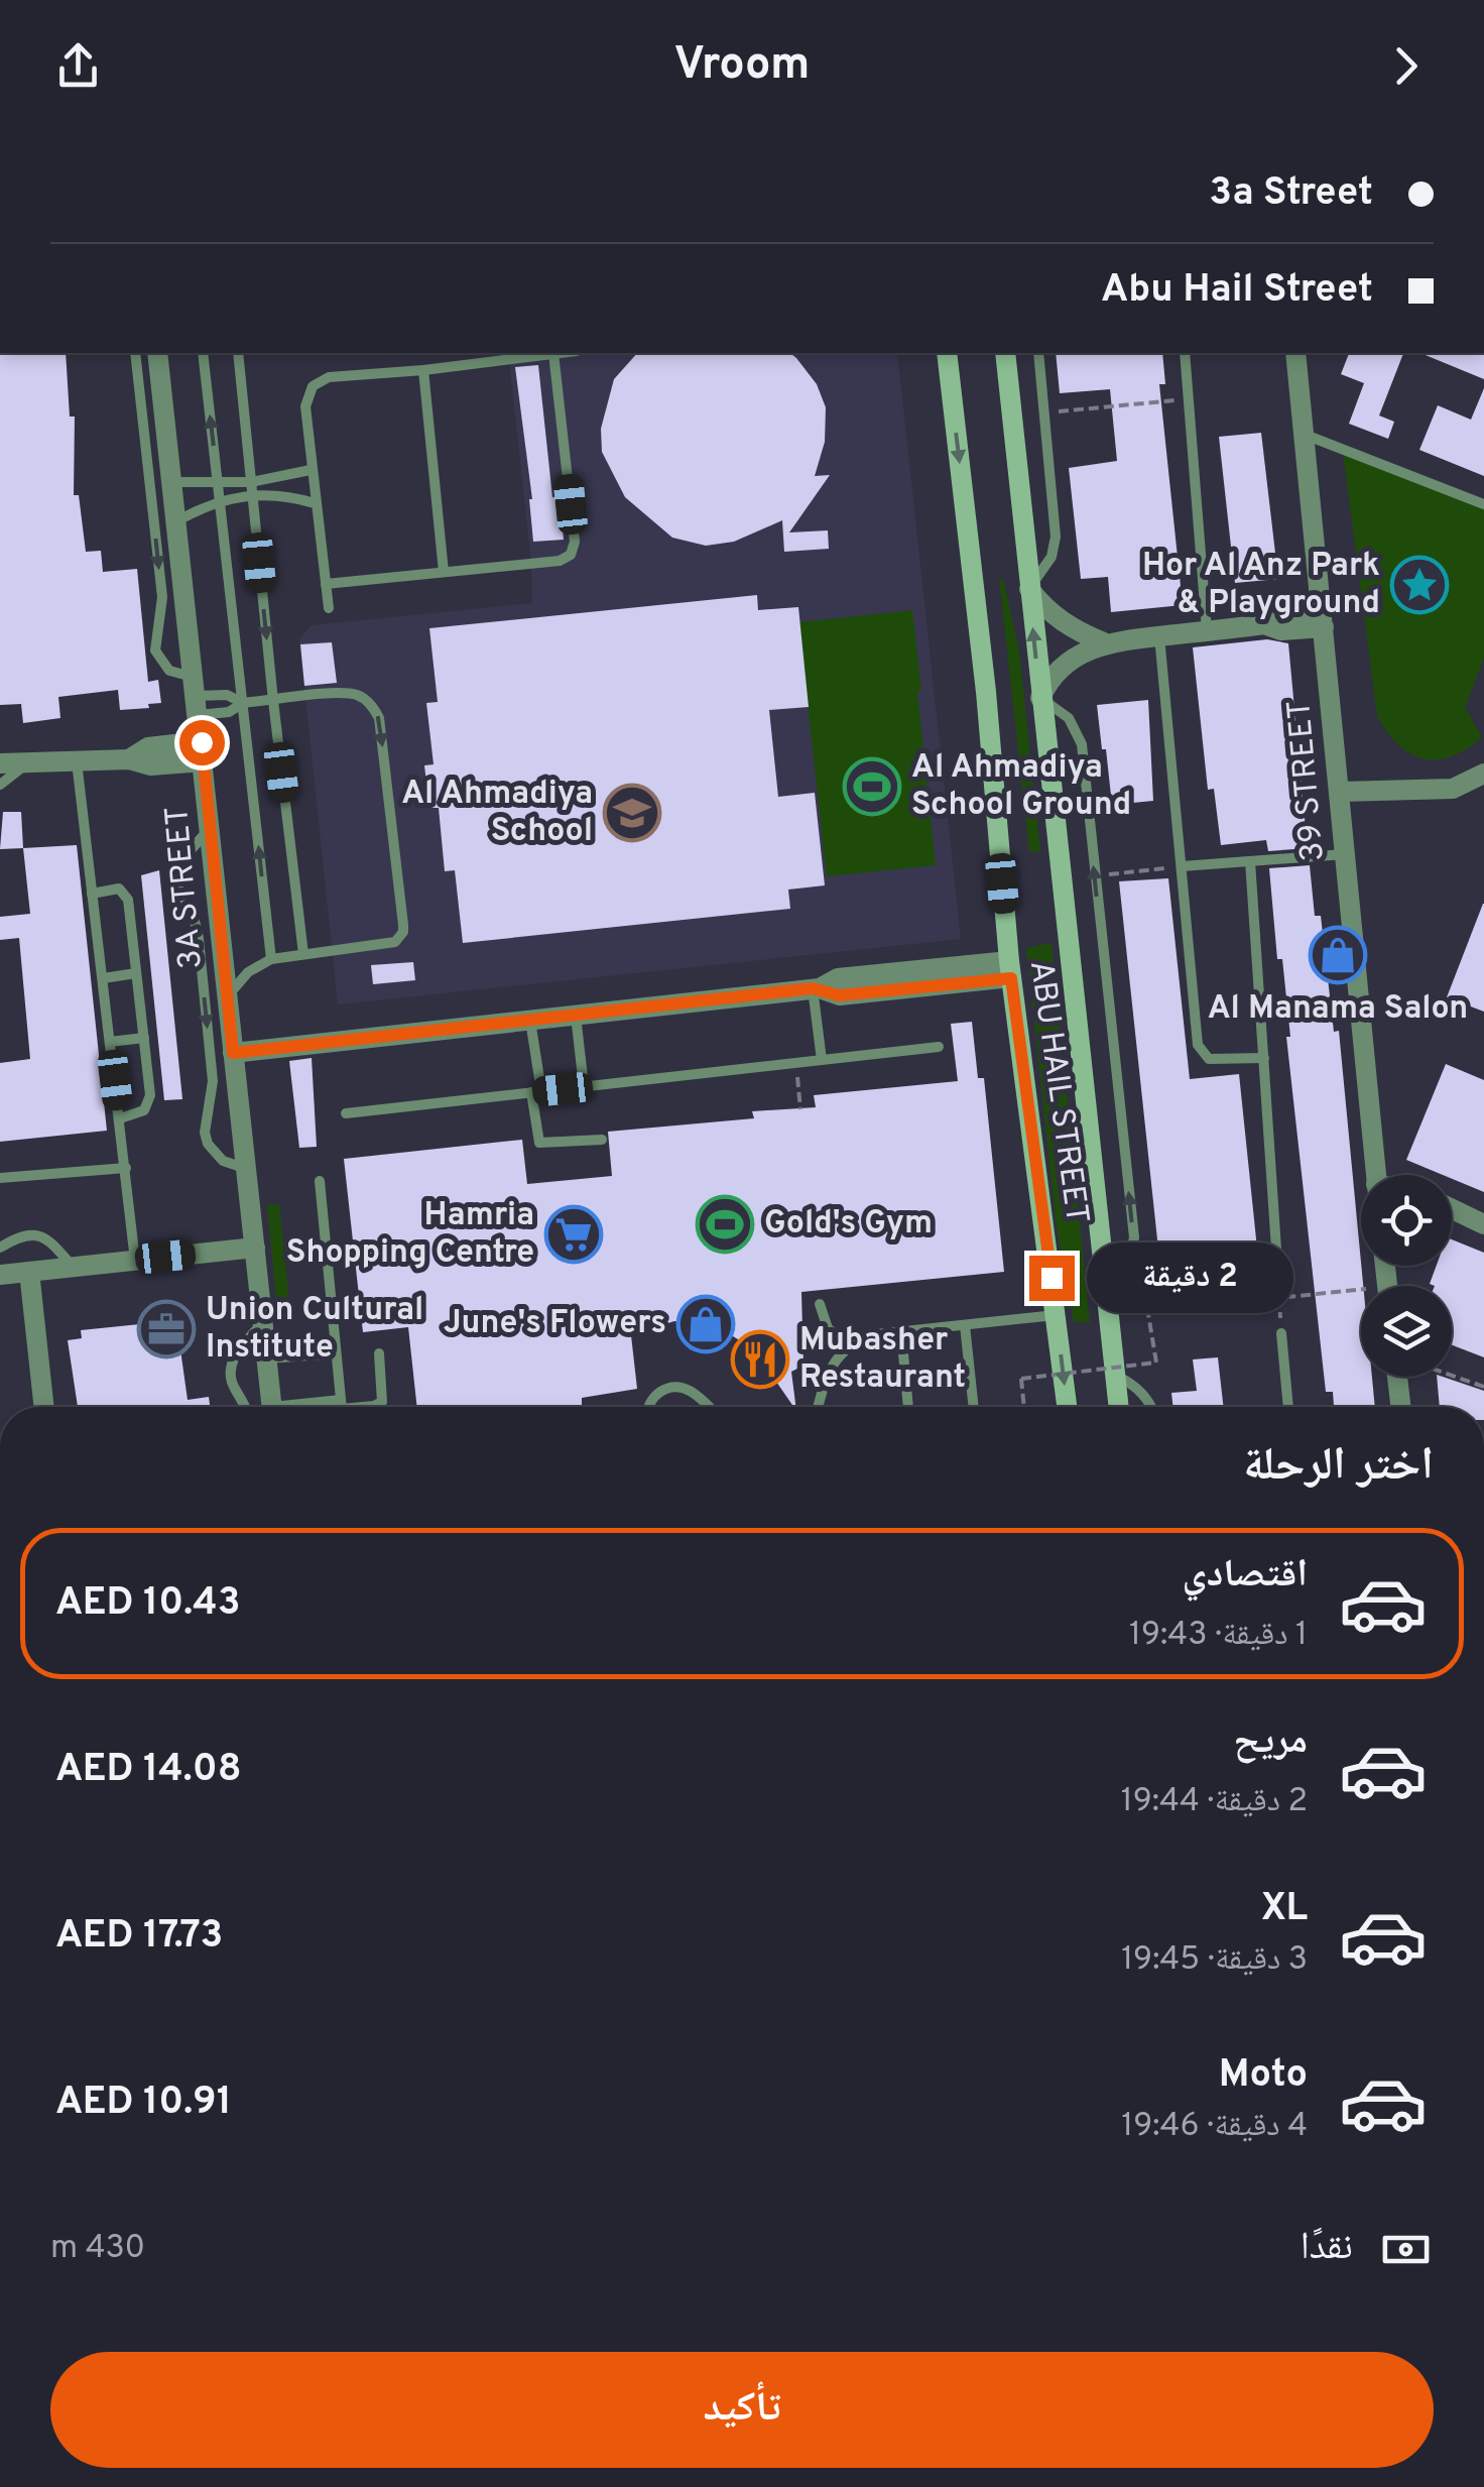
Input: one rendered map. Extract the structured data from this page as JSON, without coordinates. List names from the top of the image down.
{
  "streets": {
    "main road": ["ABU HAIL STREET"],
    "street": ["39 STREET", "3A STREET"]
  },
  "places": {
    "place": ["Hor Al Anz Park & Playground"],
    "sports": ["Al Ahmadiya School Ground", "Gold's Gym"],
    "school or university": ["Al Ahmadiya School"],
    "shop": ["Al Manama Salon", "June's Flowers"],
    "supermarket": ["Hamria Shopping Centre"],
    "office": ["Union Cultural Institute"],
    "restaurant": ["Mubasher Restaurant"]
  },
  "page": {
    "header": "Vroom",
    "banner": ["3a Street", "Abu Hail Street"],
    "bubble": "2 دقيقة",
    "heading": "اختر الرحلة",
    "list": [
      {
        "name": "اقتصادي",
        "note": "1 دقيقة · 19:43",
        "value": "AED 10.43"
      },
      {
        "name": "مريح",
        "note": "2 دقيقة · 19:44",
        "value": "AED 14.08"
      },
      {
        "name": "XL",
        "note": "3 دقيقة · 19:45",
        "value": "AED 17.73"
      },
      {
        "name": "Moto",
        "note": "4 دقيقة · 19:46",
        "value": "AED 10.91"
      }
    ],
    "pay": ["نقدًا", "430 m"],
    "buttons": "تأكيد"
  }
}
